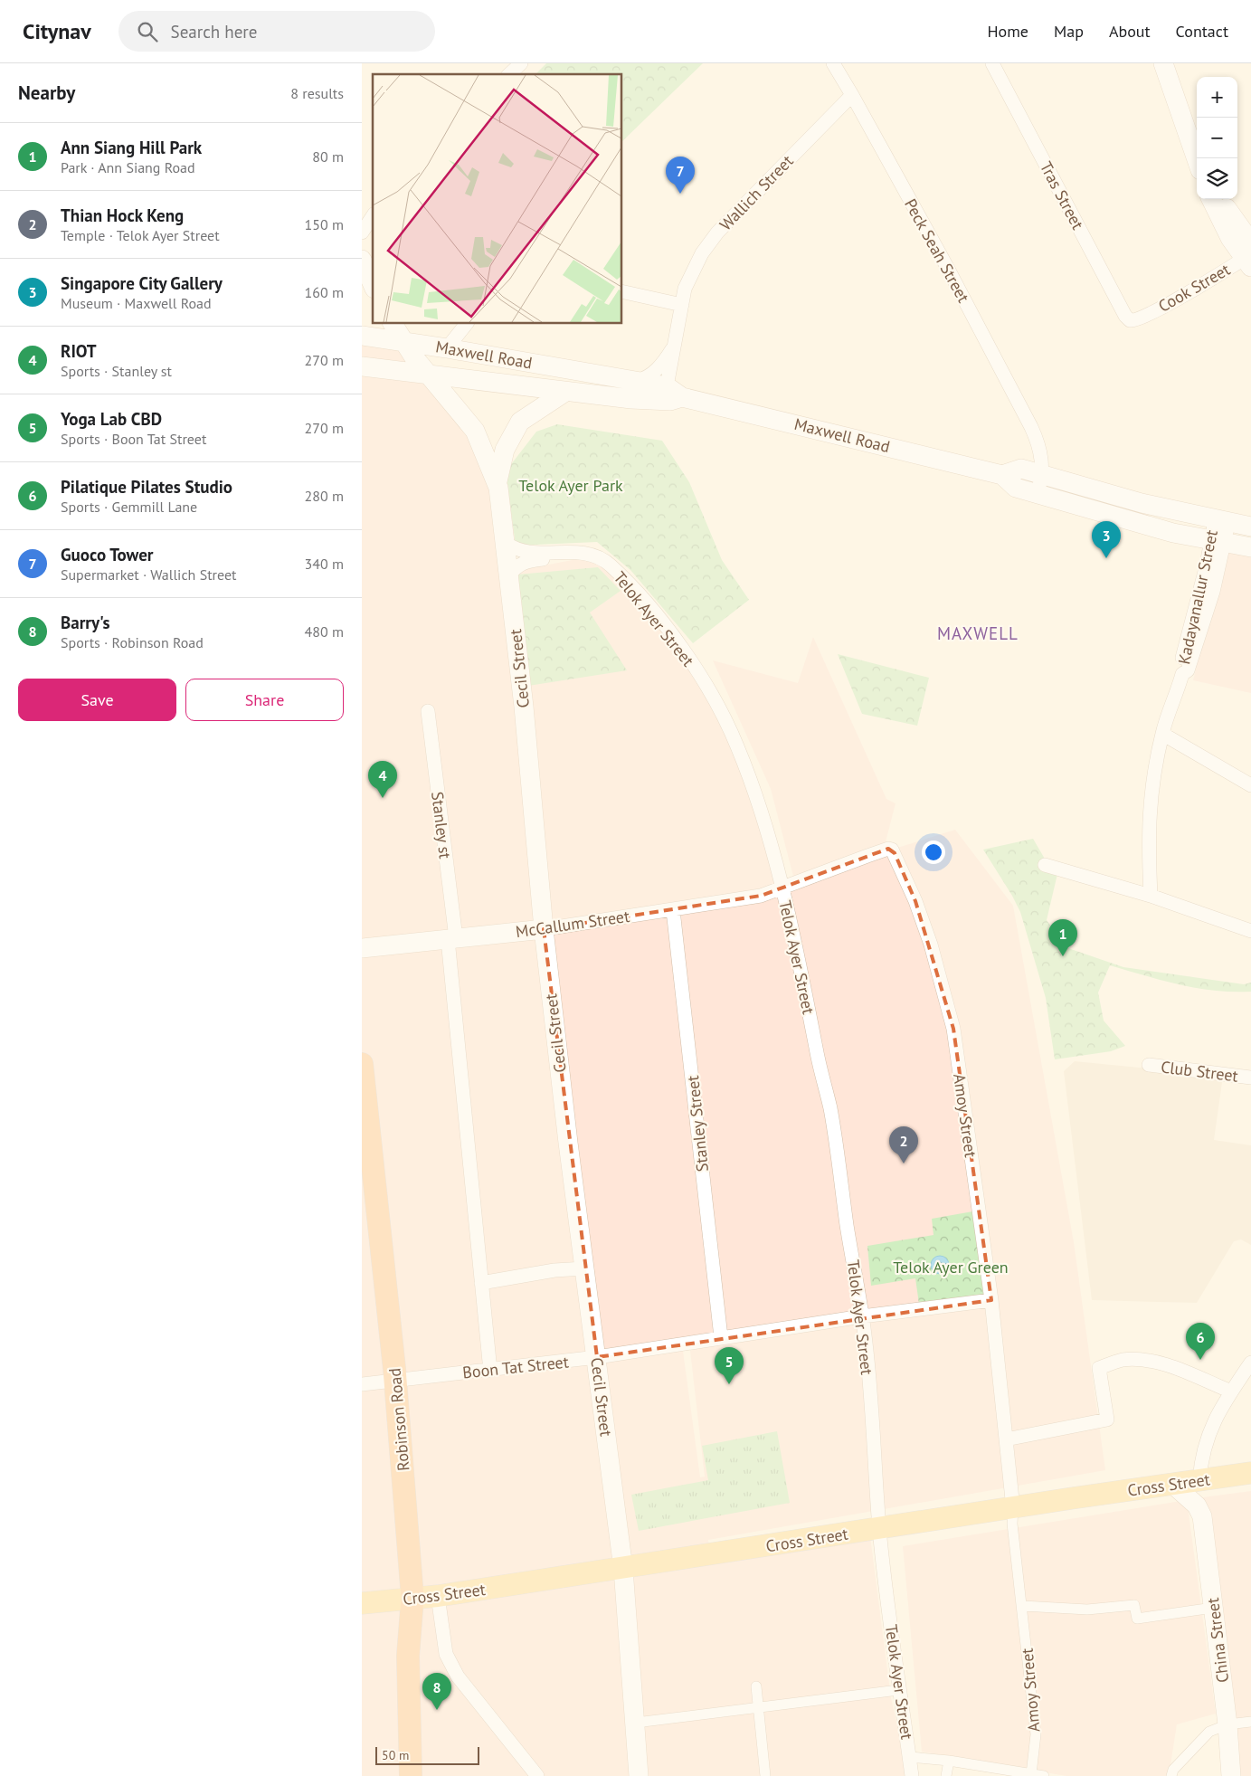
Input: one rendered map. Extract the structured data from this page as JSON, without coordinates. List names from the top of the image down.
{
  "streets": {
    "highway": ["Robinson Road"],
    "main road": [
      "Maxwell Road",
      "Cecil Street",
      "McCallum Street",
      "Cross Street",
      "China Street"
    ],
    "street": [
      "Wallich Street",
      "Tras Street",
      "Peck Seah Street",
      "Cook Street",
      "Kadayanallur Street",
      "Telok Ayer Street",
      "Stanley st",
      "Club Street",
      "Amoy Street",
      "Stanley Street",
      "Boon Tat Street"
    ]
  },
  "crossings": [
    ["Wallich Street", "Peck Seah Street"],
    ["Wallich Street", "Maxwell Road"],
    ["Tras Street", "Cook Street"],
    ["Peck Seah Street", "Maxwell Road"],
    ["Maxwell Road", "Kadayanallur Street"],
    ["Maxwell Road", "Cecil Street"],
    ["Telok Ayer Street", "Cecil Street"],
    ["Telok Ayer Street", "McCallum Street"],
    ["Telok Ayer Street", "Amoy Street"],
    ["Telok Ayer Street", "Boon Tat Street"],
    ["Telok Ayer Street", "Cross Street"],
    ["Cecil Street", "McCallum Street"],
    ["Cecil Street", "Boon Tat Street"],
    ["Cecil Street", "Cross Street"],
    ["Stanley st", "McCallum Street"],
    ["Stanley st", "Boon Tat Street"],
    ["McCallum Street", "Amoy Street"],
    ["McCallum Street", "Stanley Street"],
    ["Amoy Street", "Boon Tat Street"],
    ["Amoy Street", "Cross Street"],
    ["Stanley Street", "Boon Tat Street"],
    ["Boon Tat Street", "Robinson Road"],
    ["Robinson Road", "Cross Street"],
    ["Cross Street", "China Street"]
  ],
  "districts": ["MAXWELL"],
  "parks": ["Telok Ayer Park", "Telok Ayer Green"],
  "scale_bar": "50 m",
  "page": {
    "header": "Citynav",
    "search": "Search here",
    "nav": [
      "Home",
      "Map",
      "About",
      "Contact"
    ],
    "heading": ["Nearby", "8 results"],
    "map_buttons": ["+", "−"],
    "list": [
      {
        "mark": "1",
        "name": "Ann Siang Hill Park",
        "note": "Park · Ann Siang Road",
        "value": "80 m"
      },
      {
        "mark": "2",
        "name": "Thian Hock Keng",
        "note": "Temple · Telok Ayer Street",
        "value": "150 m"
      },
      {
        "mark": "3",
        "name": "Singapore City Gallery",
        "note": "Museum · Maxwell Road",
        "value": "160 m"
      },
      {
        "mark": "4",
        "name": "RIOT",
        "note": "Sports · Stanley st",
        "value": "270 m"
      },
      {
        "mark": "5",
        "name": "Yoga Lab CBD",
        "note": "Sports · Boon Tat Street",
        "value": "270 m"
      },
      {
        "mark": "6",
        "name": "Pilatique Pilates Studio",
        "note": "Sports · Gemmill Lane",
        "value": "280 m"
      },
      {
        "mark": "7",
        "name": "Guoco Tower",
        "note": "Supermarket · Wallich Street",
        "value": "340 m"
      },
      {
        "mark": "8",
        "name": "Barry's",
        "note": "Sports · Robinson Road",
        "value": "480 m"
      }
    ],
    "pins": [
      "7",
      "3",
      "4",
      "1",
      "2",
      "6",
      "5",
      "8"
    ],
    "buttons": ["Save", "Share"],
    "scale": "50 m"
  }
}
